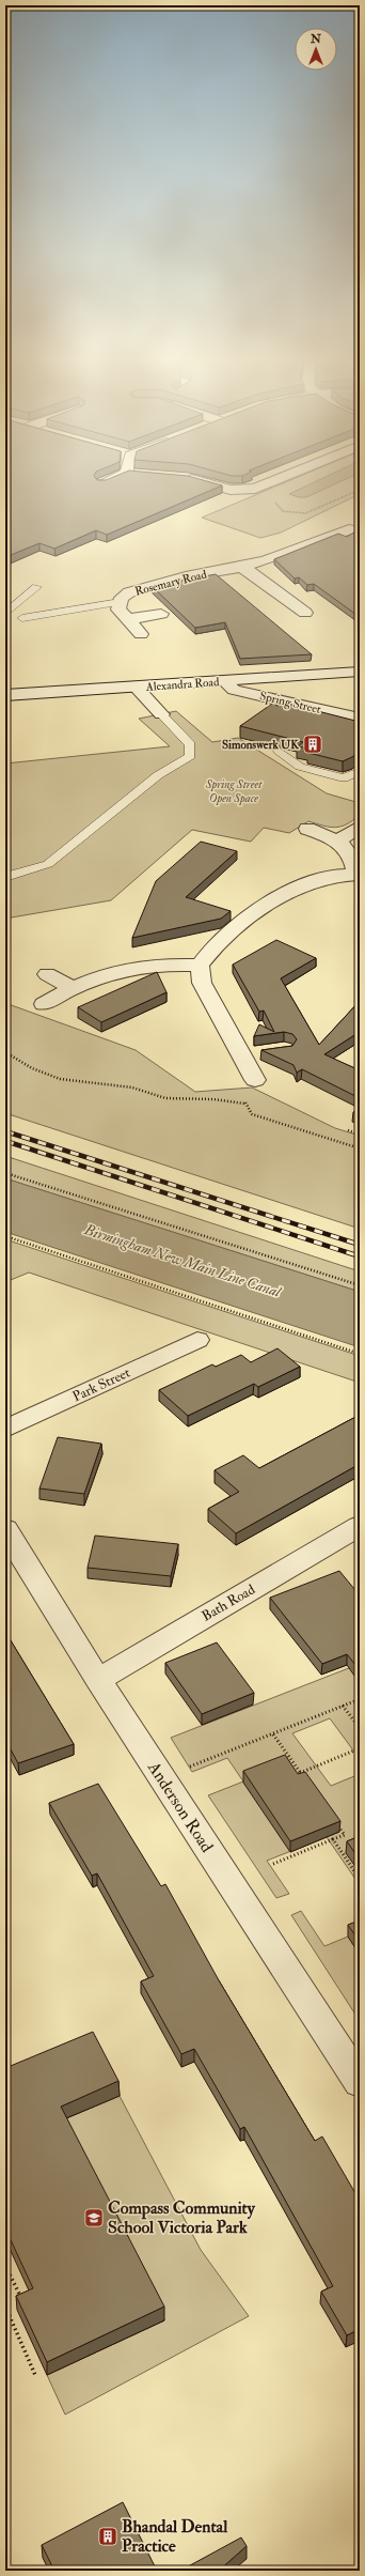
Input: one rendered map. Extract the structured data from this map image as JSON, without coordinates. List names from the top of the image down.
{
  "streets": {
    "street": [
      "Rosemary Road",
      "Alexandra Road",
      "Spring Street",
      "Park Street",
      "Bath Road",
      "Anderson Road"
    ]
  },
  "crossings": [
    ["Alexandra Road", "Spring Street"],
    ["Bath Road", "Anderson Road"]
  ],
  "water": ["Birmingham New Main Line Canal"],
  "parks": ["Spring Street Open Space"],
  "places": {
    "building": ["Simonswerk UK", "Bhandal Dental Practice"],
    "school or university": ["Compass Community School Victoria Park"]
  },
  "north": "top"
}
